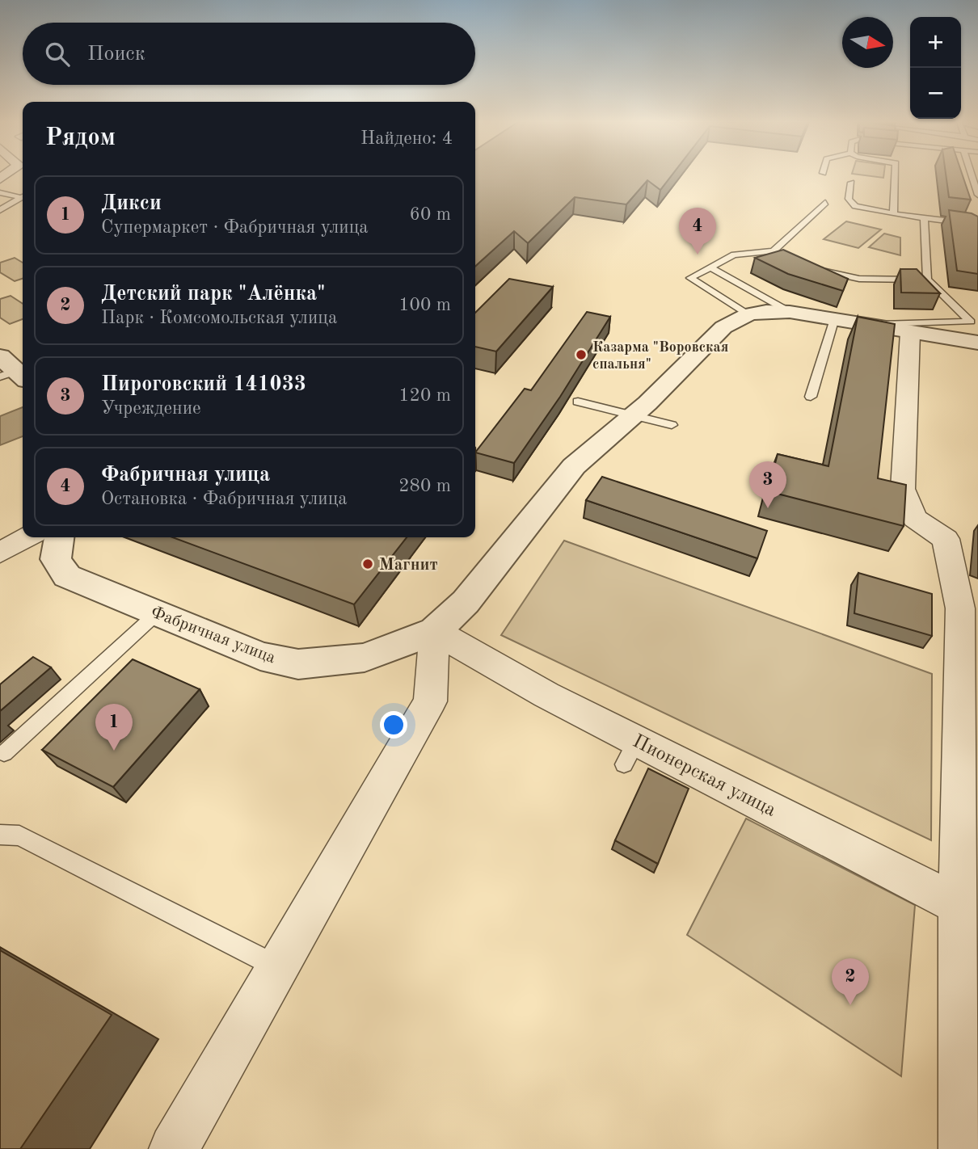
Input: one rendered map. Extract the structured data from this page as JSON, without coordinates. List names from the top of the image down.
{
  "streets": {
    "street": ["Фабричная улица", "Пионерская улица"]
  },
  "crossings": [
    ["Фабричная улица", "Пионерская улица"]
  ],
  "places": ["Казарма \"Воровская спальня\"", "Магнит"],
  "north": "right",
  "page": {
    "map_buttons": ["+", "−"],
    "search": "Поиск",
    "heading": ["Рядом", "Найдено: 4"],
    "list": [
      {
        "mark": "1",
        "name": "Дикси",
        "note": "Супермаркет · Фабричная улица",
        "value": "60 m"
      },
      {
        "mark": "2",
        "name": "Детский парк \"Алёнка\"",
        "note": "Парк · Комсомольская улица",
        "value": "100 m"
      },
      {
        "mark": "3",
        "name": "Пироговский 141033",
        "note": "Учреждение",
        "value": "120 m"
      },
      {
        "mark": "4",
        "name": "Фабричная улица",
        "note": "Остановка · Фабричная улица",
        "value": "280 m"
      }
    ],
    "pins": [
      "4",
      "3",
      "1",
      "2"
    ]
  }
}
